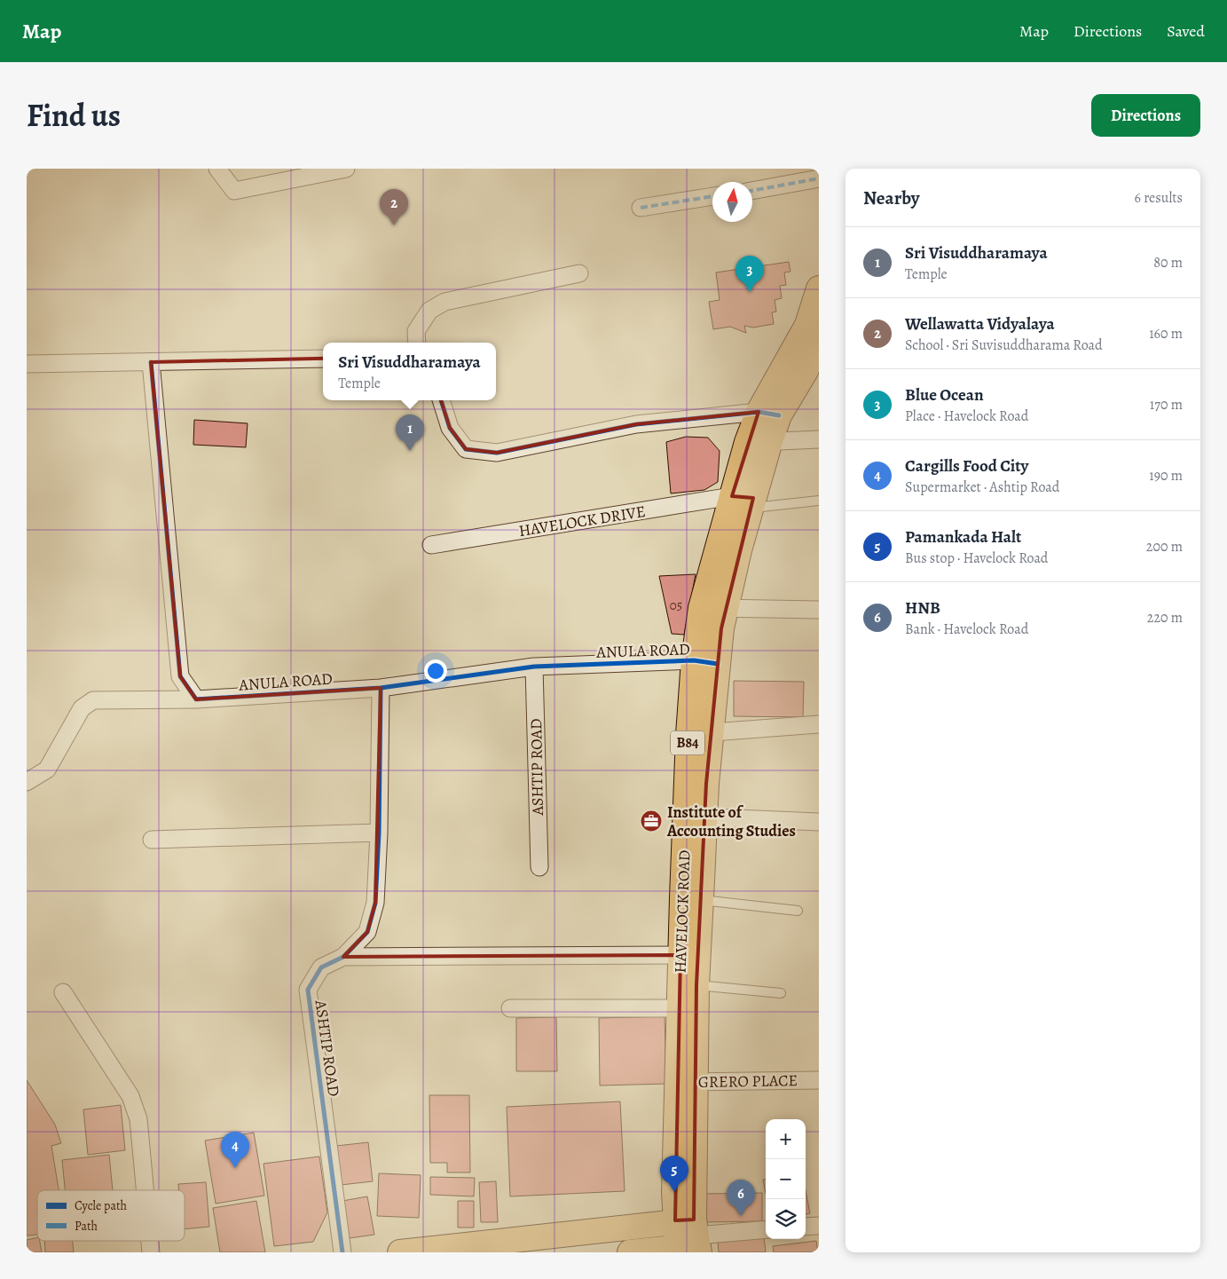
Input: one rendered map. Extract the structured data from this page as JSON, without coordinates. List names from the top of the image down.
{
  "streets": {
    "main road": ["B84", "HAVELOCK ROAD"],
    "street": [
      "HAVELOCK DRIVE",
      "ANULA ROAD",
      "ASHTIP ROAD",
      "GRERO PLACE"
    ]
  },
  "crossings": [
    ["HAVELOCK DRIVE", "HAVELOCK ROAD"],
    ["ANULA ROAD", "ASHTIP ROAD"],
    ["ANULA ROAD", "HAVELOCK ROAD"],
    ["HAVELOCK ROAD", "GRERO PLACE"]
  ],
  "places": {
    "office": ["Institute of Accounting Studies"]
  },
  "house_numbers": ["05"],
  "legend": ["Cycle path", "Path"],
  "north": "top",
  "page": {
    "header": "Map",
    "nav": ["Map", "Directions", "Saved"],
    "title": "Find us",
    "buttons": "Directions",
    "heading": ["Nearby", "6 results"],
    "pins": [
      "2",
      "3",
      "1",
      "4",
      "5",
      "6"
    ],
    "list": [
      {
        "mark": "1",
        "name": "Sri Visuddharamaya",
        "note": "Temple",
        "value": "80 m"
      },
      {
        "mark": "2",
        "name": "Wellawatta Vidyalaya",
        "note": "School · Sri Suvisuddharama Road",
        "value": "160 m"
      },
      {
        "mark": "3",
        "name": "Blue Ocean",
        "note": "Place · Havelock Road",
        "value": "170 m"
      },
      {
        "mark": "4",
        "name": "Cargills Food City",
        "note": "Supermarket · Ashtip Road",
        "value": "190 m"
      },
      {
        "mark": "5",
        "name": "Pamankada Halt",
        "note": "Bus stop · Havelock Road",
        "value": "200 m"
      },
      {
        "mark": "6",
        "name": "HNB",
        "note": "Bank · Havelock Road",
        "value": "220 m"
      }
    ],
    "popup": ["Sri Visuddharamaya", "Temple"],
    "map_buttons": ["+", "−"]
  }
}
